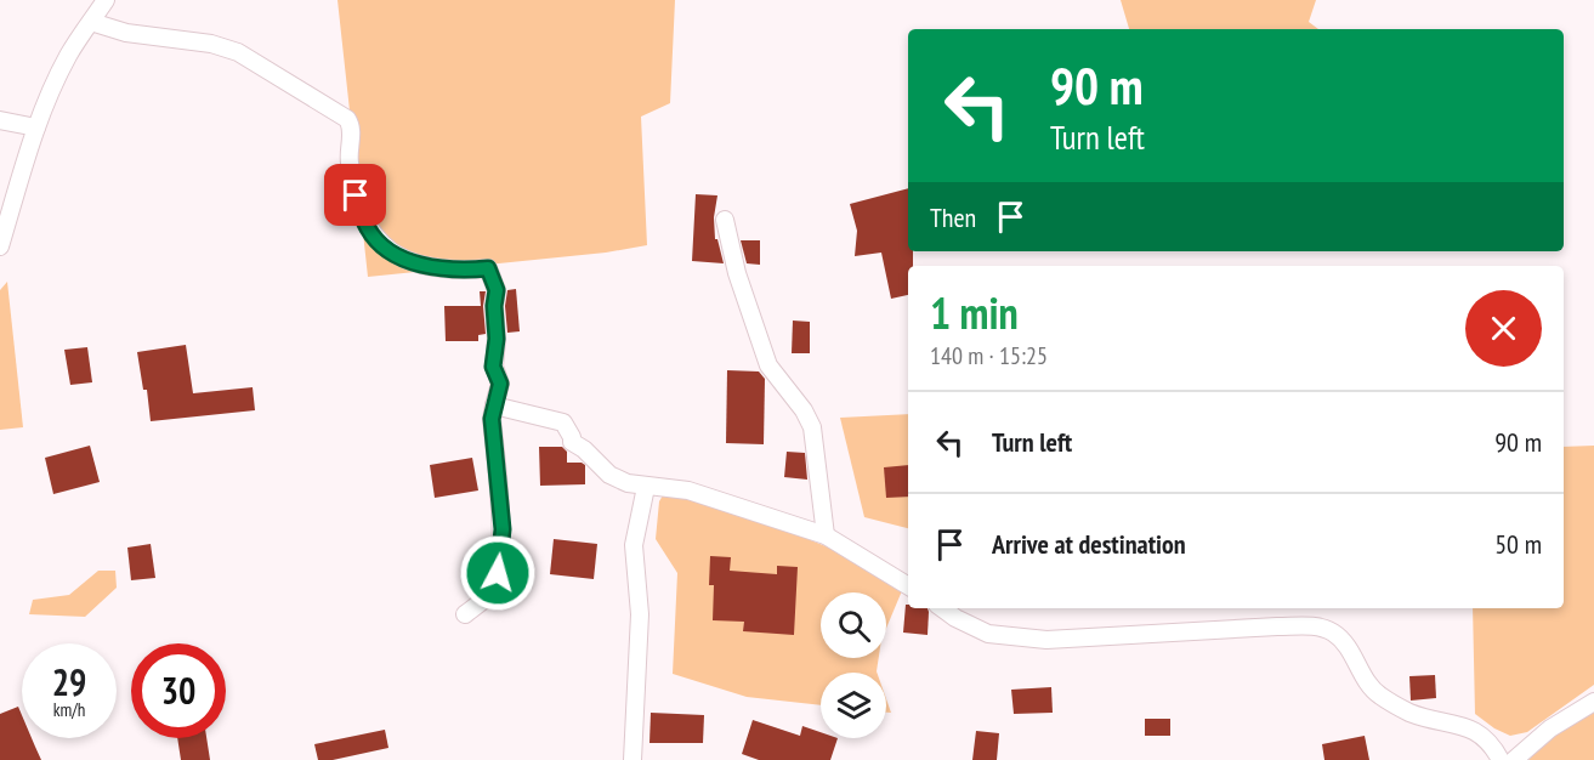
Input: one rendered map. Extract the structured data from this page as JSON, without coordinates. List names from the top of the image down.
{
  "page": {
    "turn": ["90 m", "Turn left"],
    "then": "Then",
    "heading": ["1 min", "140 m · 15:25"],
    "list": [
      {
        "name": "Turn left",
        "value": "90 m"
      },
      {
        "name": "Arrive at destination",
        "value": "50 m"
      }
    ],
    "speed": "29 km/h",
    "limit": "30"
  }
}
